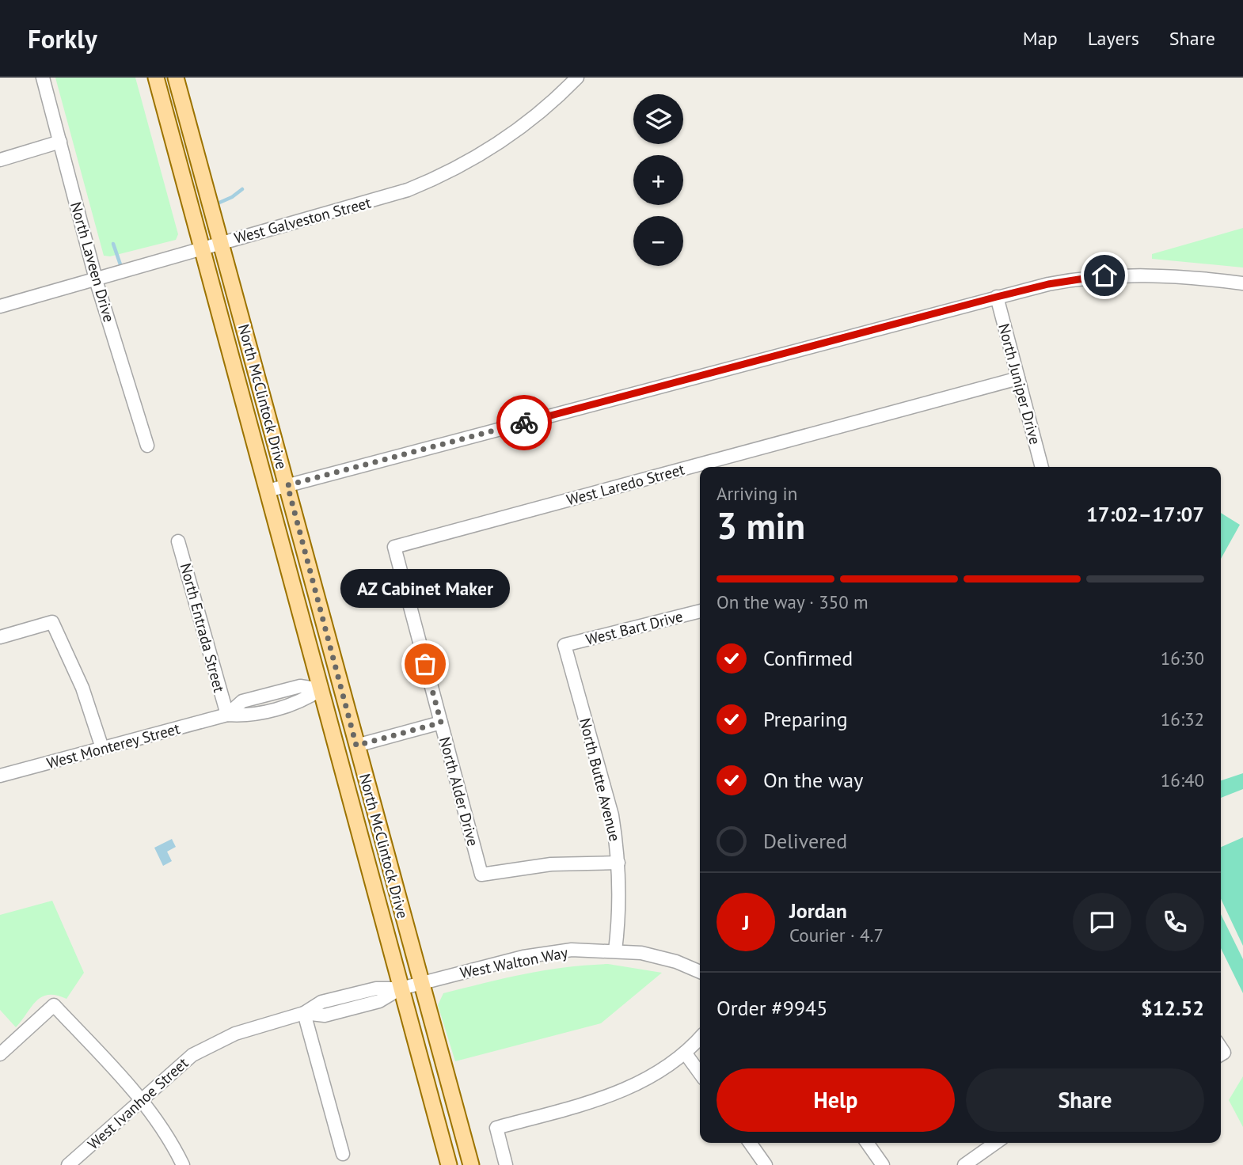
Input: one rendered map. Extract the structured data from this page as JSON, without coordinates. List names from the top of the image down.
{
  "streets": {
    "main road": ["North McClintock Drive"],
    "street": [
      "West Galveston Street",
      "North Laveen Drive",
      "North Juniper Drive",
      "West Laredo Street",
      "North Entrada Street",
      "West Bart Drive",
      "West Monterey Street",
      "North Butte Avenue",
      "North Alder Drive",
      "West Walton Way",
      "West Ivanhoe Street"
    ]
  },
  "crossings": [
    ["West Galveston Street", "North Laveen Drive"],
    ["West Galveston Street", "North McClintock Drive"],
    ["North Juniper Drive", "West Laredo Street"],
    ["North McClintock Drive", "West Monterey Street"],
    ["North McClintock Drive", "West Walton Way"],
    ["North McClintock Drive", "West Ivanhoe Street"],
    ["West Laredo Street", "North Alder Drive"],
    ["North Entrada Street", "West Monterey Street"],
    ["West Bart Drive", "North Butte Avenue"],
    ["North Butte Avenue", "North Alder Drive"],
    ["North Butte Avenue", "West Walton Way"],
    ["West Walton Way", "West Ivanhoe Street"]
  ],
  "places": ["AZ Cabinet Maker"],
  "page": {
    "header": "Forkly",
    "nav": ["Map", "Layers", "Share"],
    "map_buttons": ["+", "−"],
    "heading": ["3 min", "Arriving in", "17:02–17:07"],
    "panel": [
      "Jordan",
      "Courier · 4.7",
      "Order #9945",
      "$12.52"
    ],
    "bar": "On the way · 350 m",
    "bubble": "AZ Cabinet Maker",
    "list": [
      ["Confirmed", "16:30"],
      ["Preparing", "16:32"],
      ["On the way", "16:40"],
      "Delivered"
    ],
    "round": "J",
    "buttons": ["Help", "Share"]
  }
}
